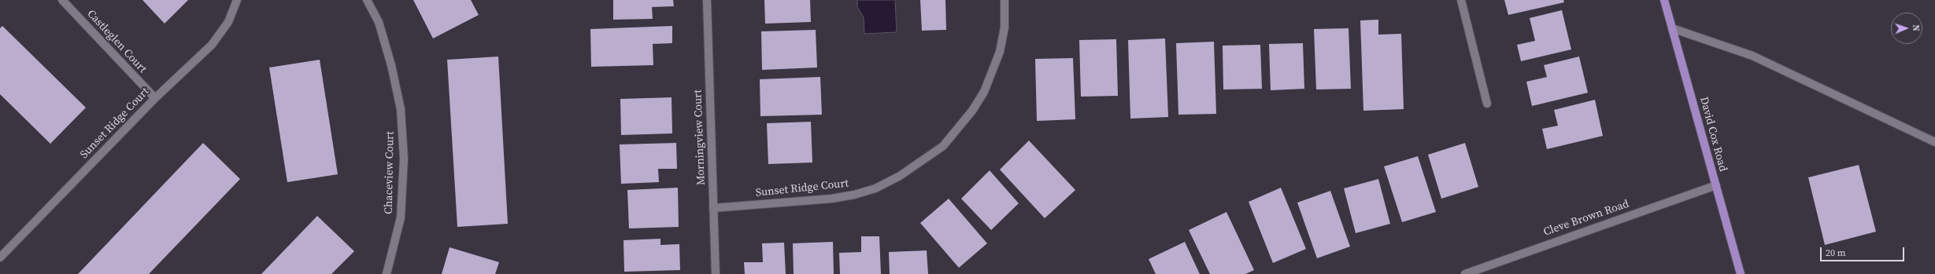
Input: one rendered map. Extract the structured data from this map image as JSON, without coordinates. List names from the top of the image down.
{
  "streets": {
    "main road": ["David Cox Road"],
    "street": [
      "Castleglen Court",
      "Sunset Ridge Court",
      "Morningview Court",
      "Chaceview Court",
      "Cleve Brown Road"
    ]
  },
  "crossings": [
    ["Castleglen Court", "Sunset Ridge Court"],
    ["Sunset Ridge Court", "Morningview Court"],
    ["David Cox Road", "Cleve Brown Road"]
  ],
  "scale_bar": "20 m",
  "north": "right"
}
